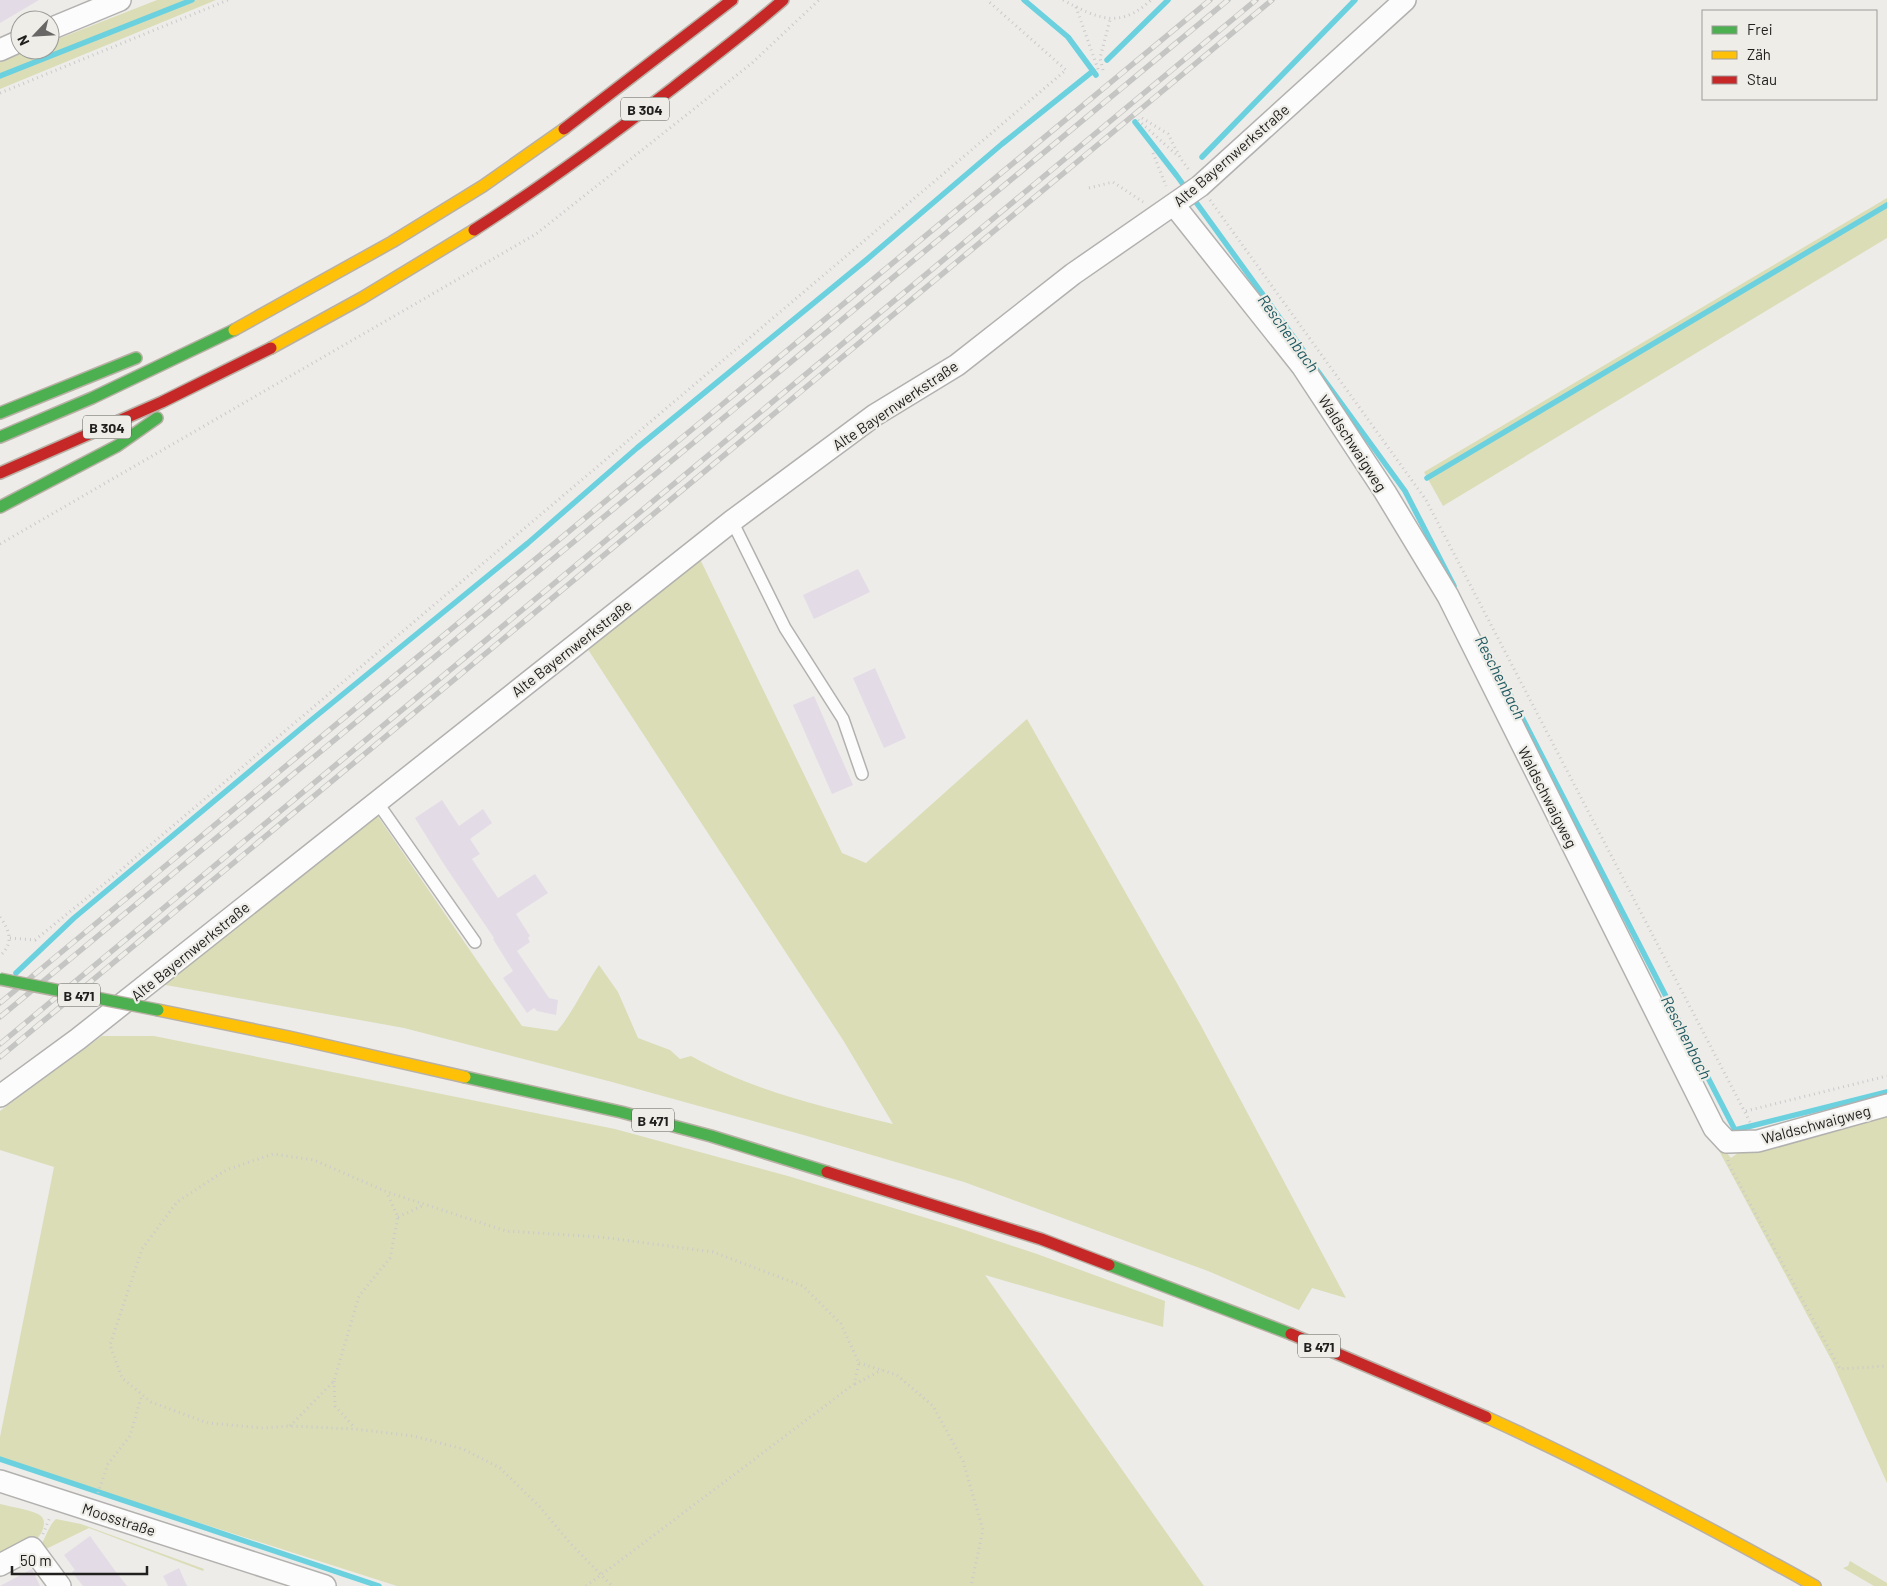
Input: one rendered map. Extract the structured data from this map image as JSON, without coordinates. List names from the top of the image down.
{
  "streets": {
    "highway": ["B 304", "B 471"],
    "street": ["Alte Bayernwerkstraße", "Waldschwaigweg", "Moosstraße"]
  },
  "crossings": [
    ["Alte Bayernwerkstraße", "Waldschwaigweg"]
  ],
  "water": ["Reschenbach"],
  "legend": ["Frei", "Zäh", "Stau"],
  "scale_bar": "50 m",
  "north": "bottom left"
}
